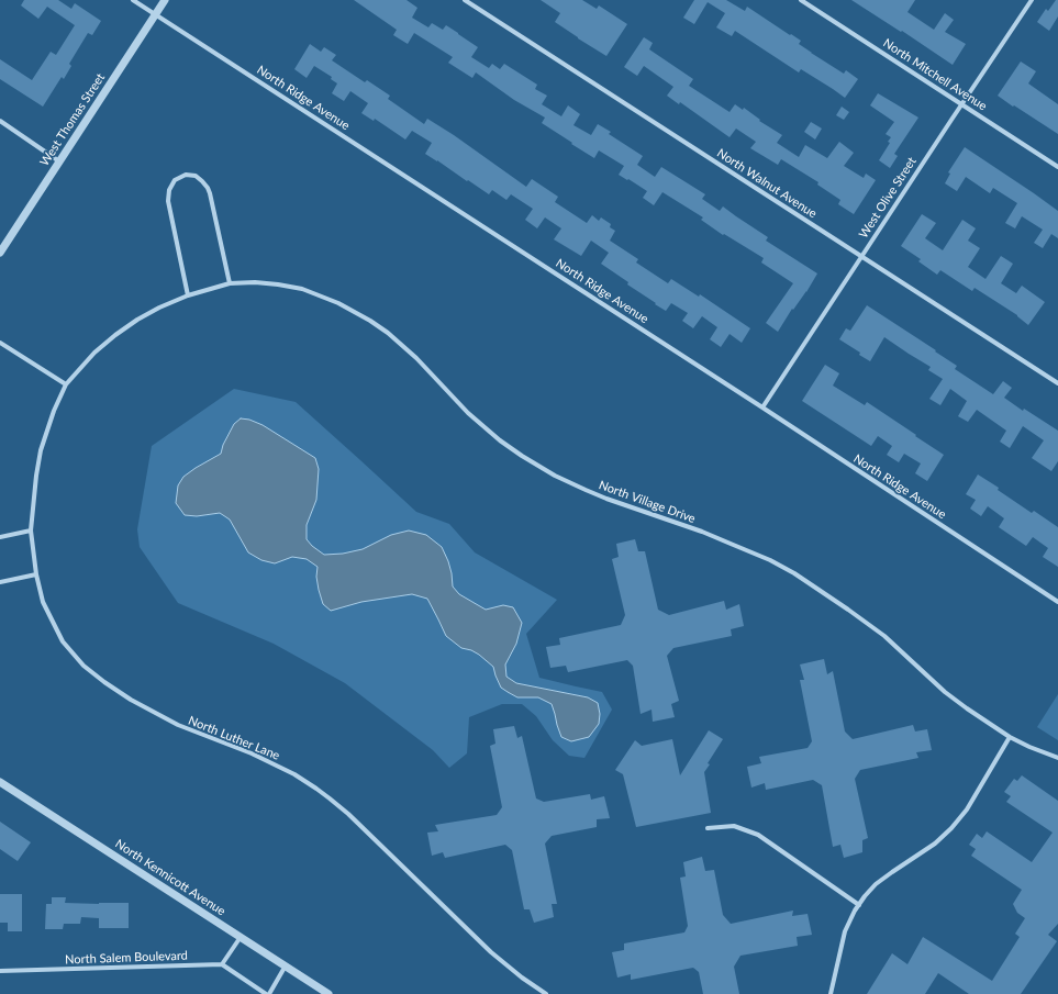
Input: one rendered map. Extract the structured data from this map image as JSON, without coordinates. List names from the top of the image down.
{
  "streets": {
    "street": [
      "North Mitchell Avenue",
      "North Ridge Avenue",
      "West Thomas Street",
      "North Walnut Avenue",
      "West Olive Street",
      "North Village Drive",
      "North Luther Lane",
      "North Kennicott Avenue",
      "North Salem Boulevard"
    ]
  },
  "crossings": [
    ["North Mitchell Avenue", "West Olive Street"],
    ["North Ridge Avenue", "West Thomas Street"],
    ["North Ridge Avenue", "West Olive Street"],
    ["North Walnut Avenue", "West Olive Street"],
    ["North Village Drive", "North Luther Lane"]
  ]
}
